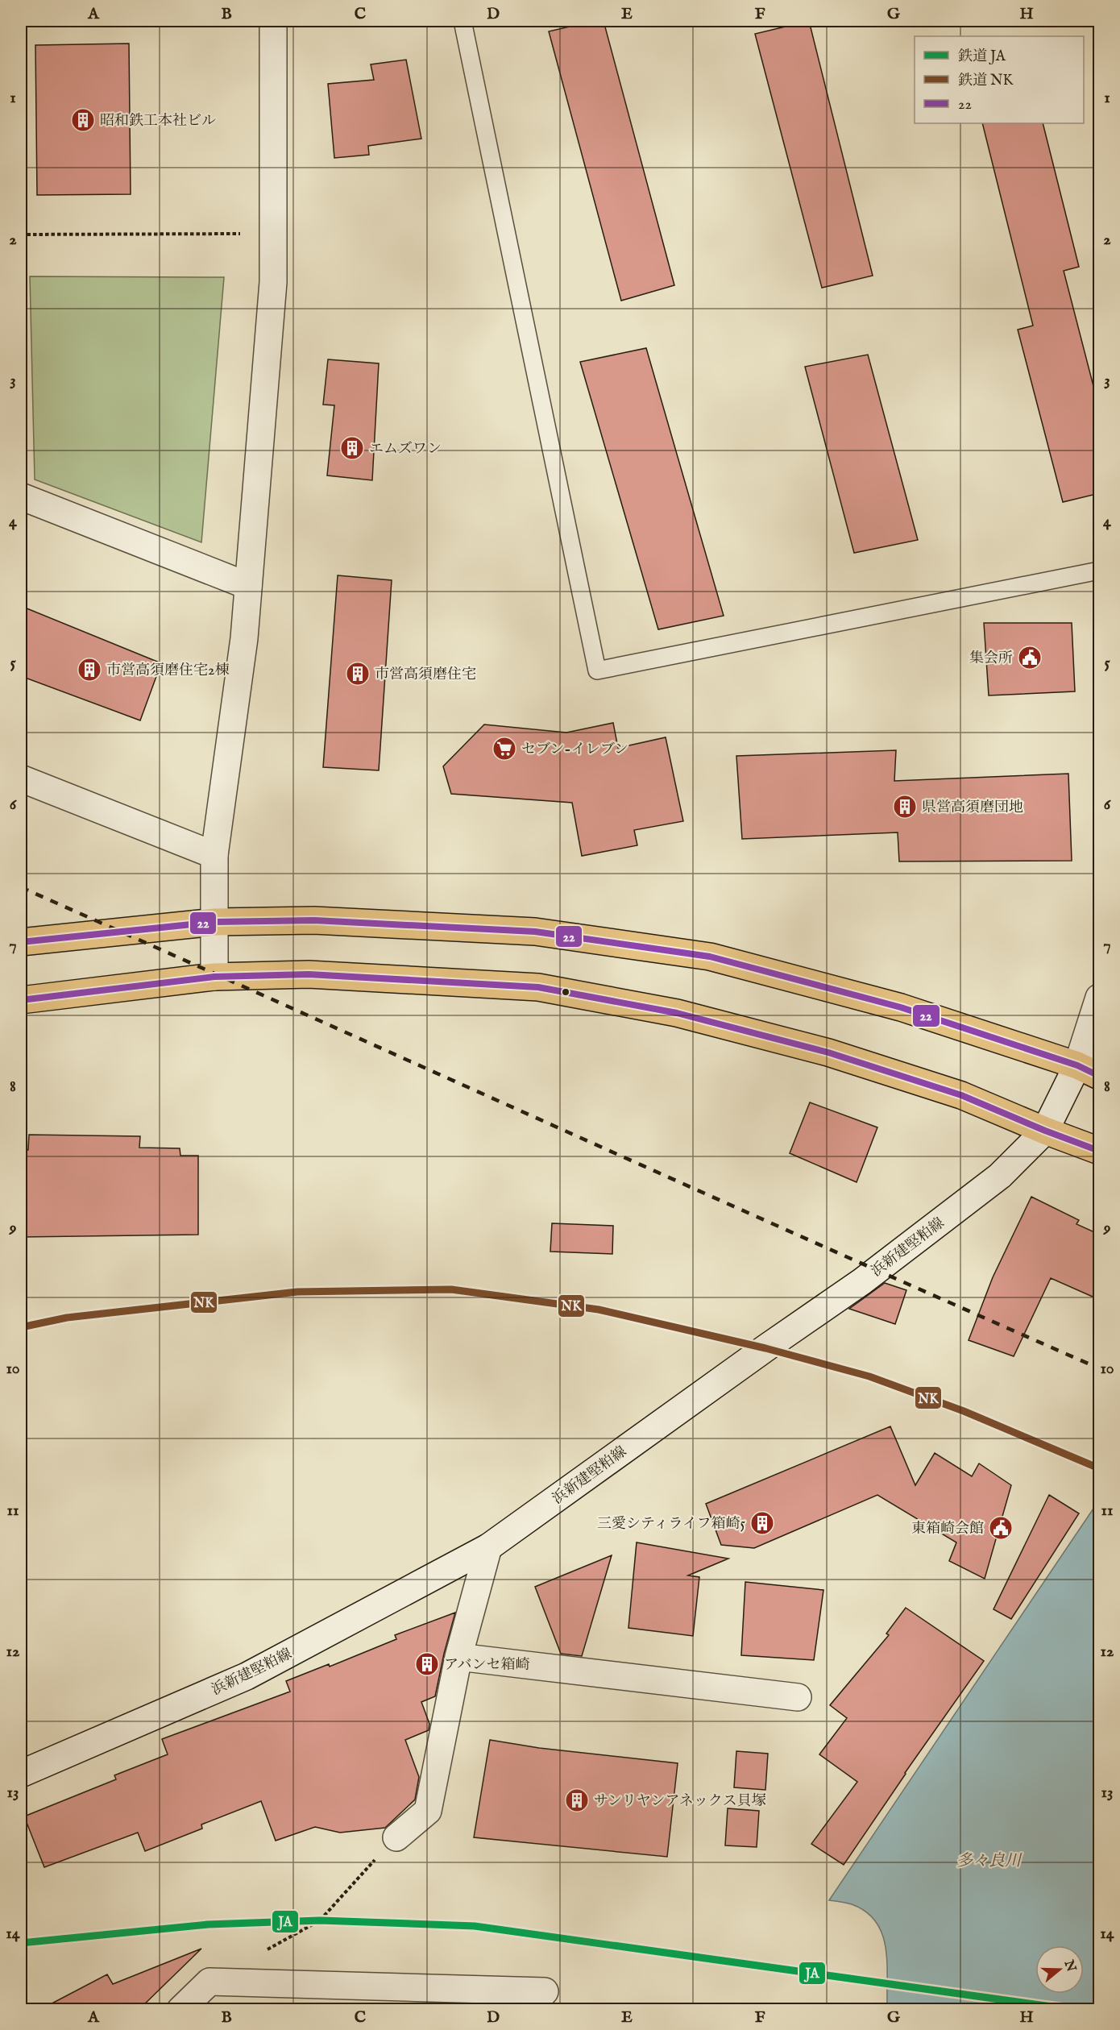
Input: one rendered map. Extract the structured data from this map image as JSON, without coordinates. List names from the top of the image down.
{
  "streets": {
    "street": ["浜新建堅粕線"]
  },
  "water": ["多々良川"],
  "places": {
    "building": [
      "昭和鉄工本社ビル",
      "エムズワン",
      "市営高須磨住宅2棟",
      "市営高須磨住宅",
      "県営高須磨団地",
      "三愛シティライフ箱崎5",
      "アバンセ箱崎",
      "サンリヤンアネックス貝塚"
    ],
    "public building": ["集会所", "東箱崎会館"],
    "supermarket": ["セブン-イレブン"]
  },
  "lines": ["transit line 22", "rail line NK", "rail line JA"],
  "legend": ["鉄道 JA", "鉄道 NK", "22"],
  "north": "right",
  "grid": {
    "columns": [
      "A",
      "B",
      "C",
      "D",
      "E",
      "F",
      "G",
      "H"
    ],
    "rows": [
      "1",
      "2",
      "3",
      "4",
      "5",
      "6",
      "7",
      "8",
      "9",
      "10",
      "11",
      "12",
      "13",
      "14"
    ]
  }
}
